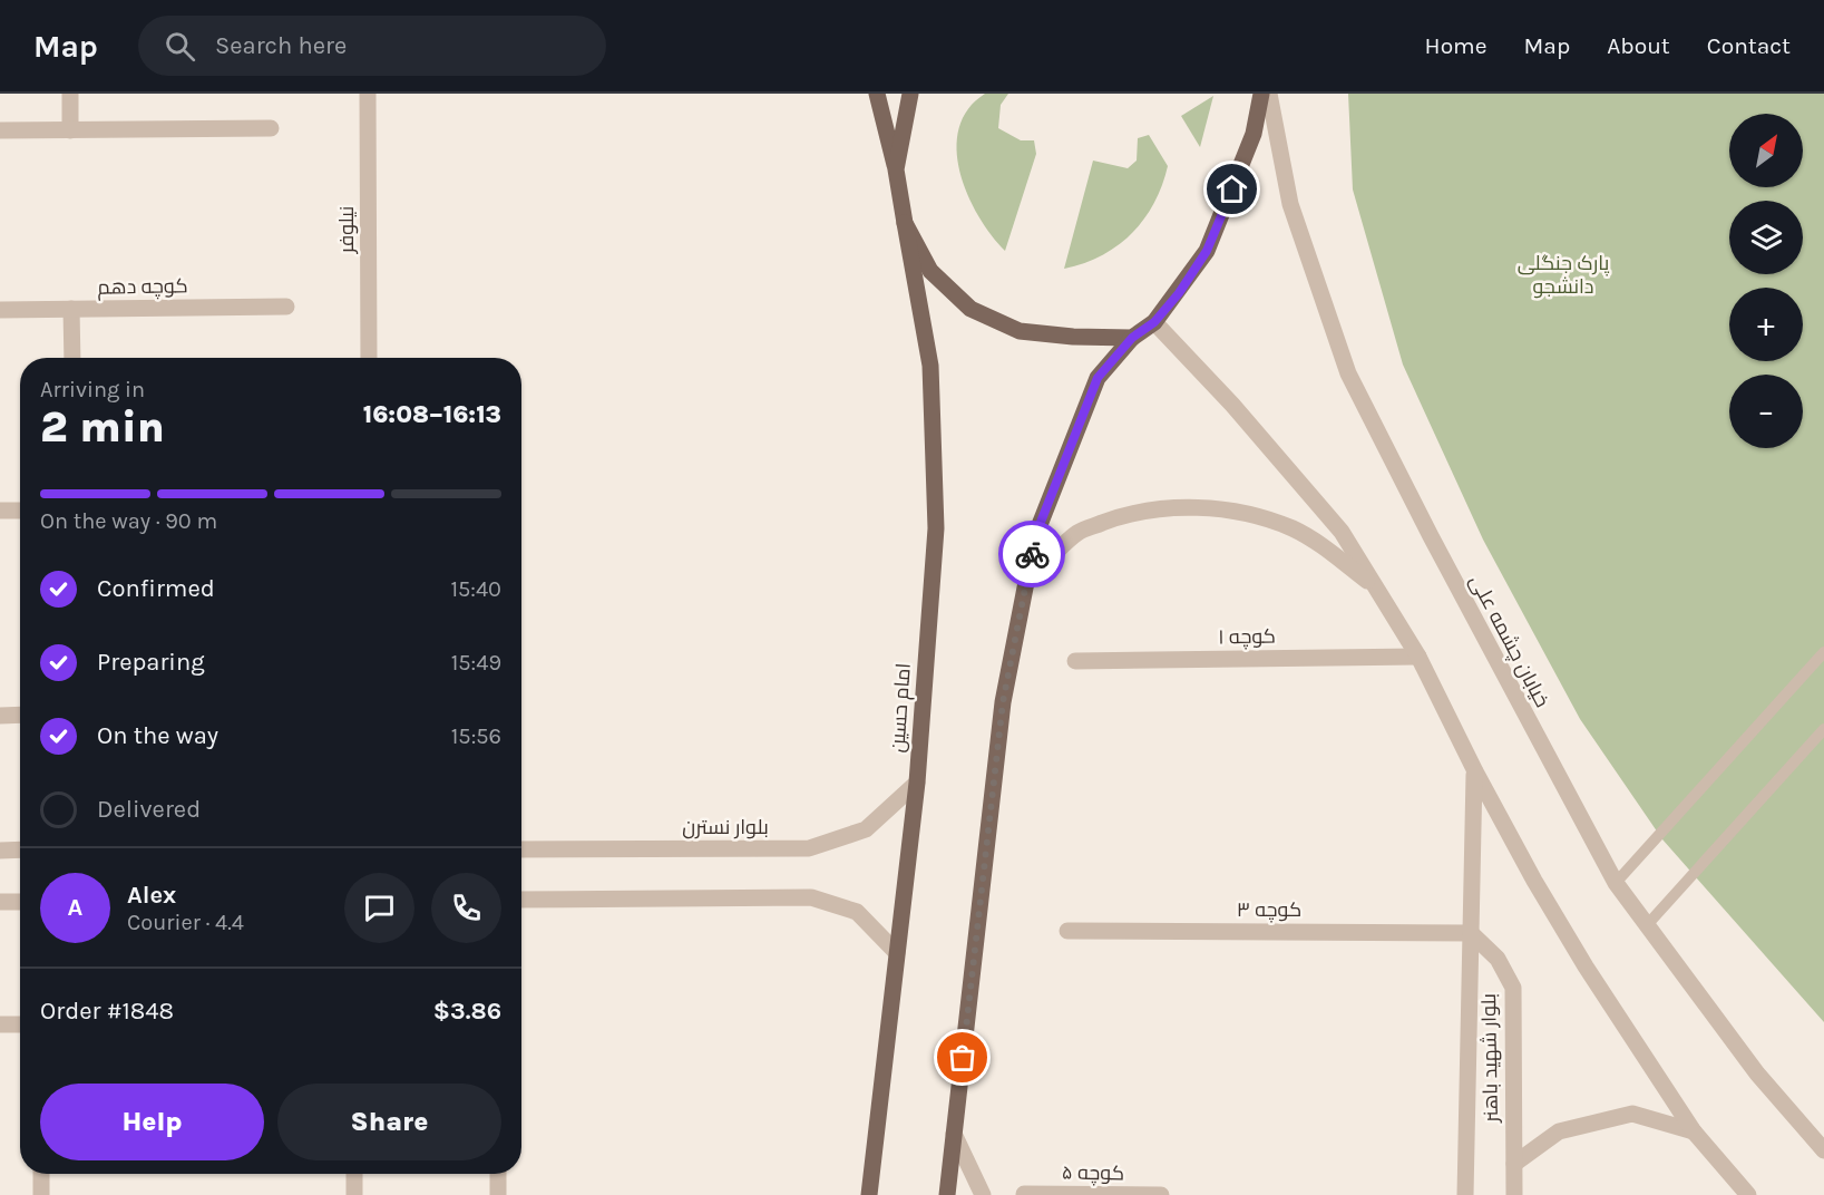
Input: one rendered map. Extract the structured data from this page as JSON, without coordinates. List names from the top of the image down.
{
  "streets": {
    "main road": ["امام حسین"],
    "street": [
      "نیلوفر",
      "کوچه دهم",
      "کوچه ۱",
      "خیابان چشمه علی",
      "بلوار نسترن",
      "کوچه ۳",
      "بلوار شهید باهنر",
      "کوچه ۵"
    ]
  },
  "crossings": [
    ["امام حسین", "بلوار نسترن"],
    ["کوچه ۳", "بلوار شهید باهنر"]
  ],
  "parks": ["پارک جنگلی دانشجو"],
  "north": "top right",
  "page": {
    "header": "Map",
    "search": "Search here",
    "nav": [
      "Home",
      "Map",
      "About",
      "Contact"
    ],
    "map_buttons": ["+", "−"],
    "heading": ["2 min", "Arriving in", "16:08–16:13"],
    "panel": [
      "Alex",
      "Courier · 4.4",
      "Order #1848",
      "$3.86"
    ],
    "bar": "On the way · 90 m",
    "list": [
      ["Confirmed", "15:40"],
      ["Preparing", "15:49"],
      ["On the way", "15:56"],
      "Delivered"
    ],
    "round": "A",
    "buttons": ["Help", "Share"]
  }
}
